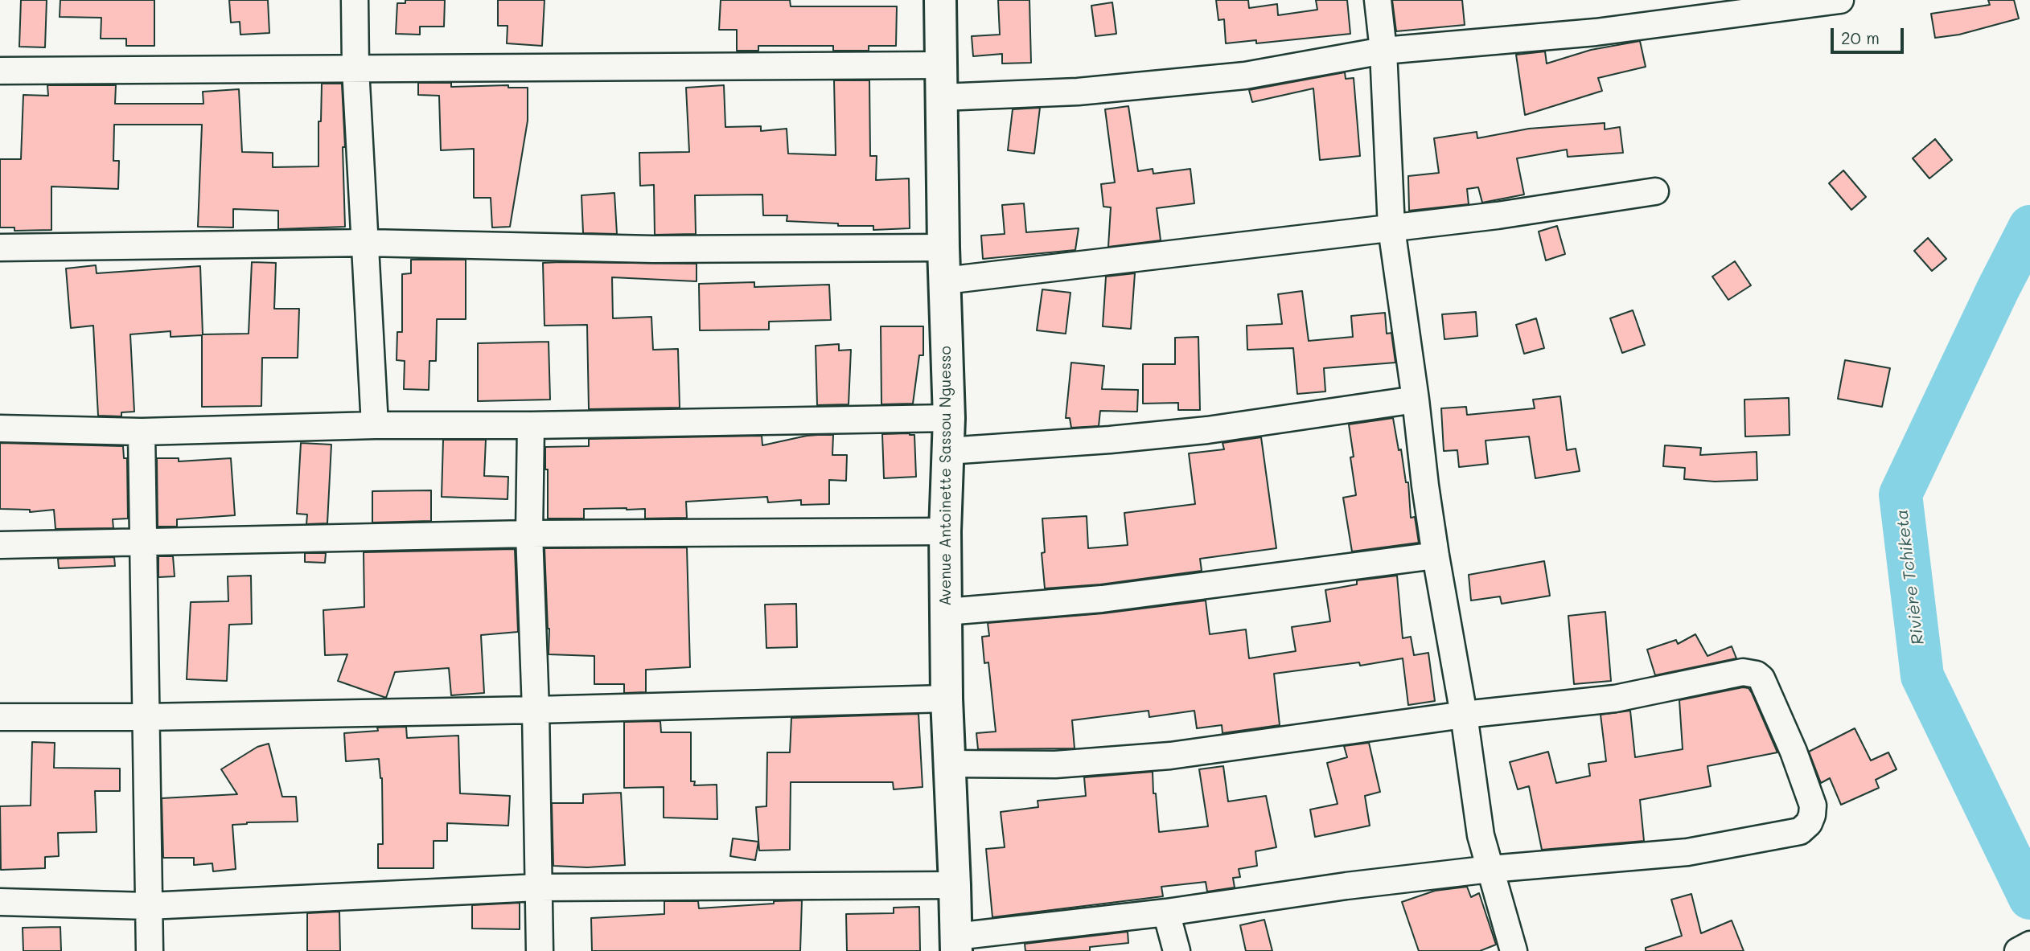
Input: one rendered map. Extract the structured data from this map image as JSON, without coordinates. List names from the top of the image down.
{
  "streets": {
    "street": ["Avenue Antoinette Sassou Nguesso"]
  },
  "water": ["Rivière Tchiketa"],
  "scale_bar": "20 m"
}
